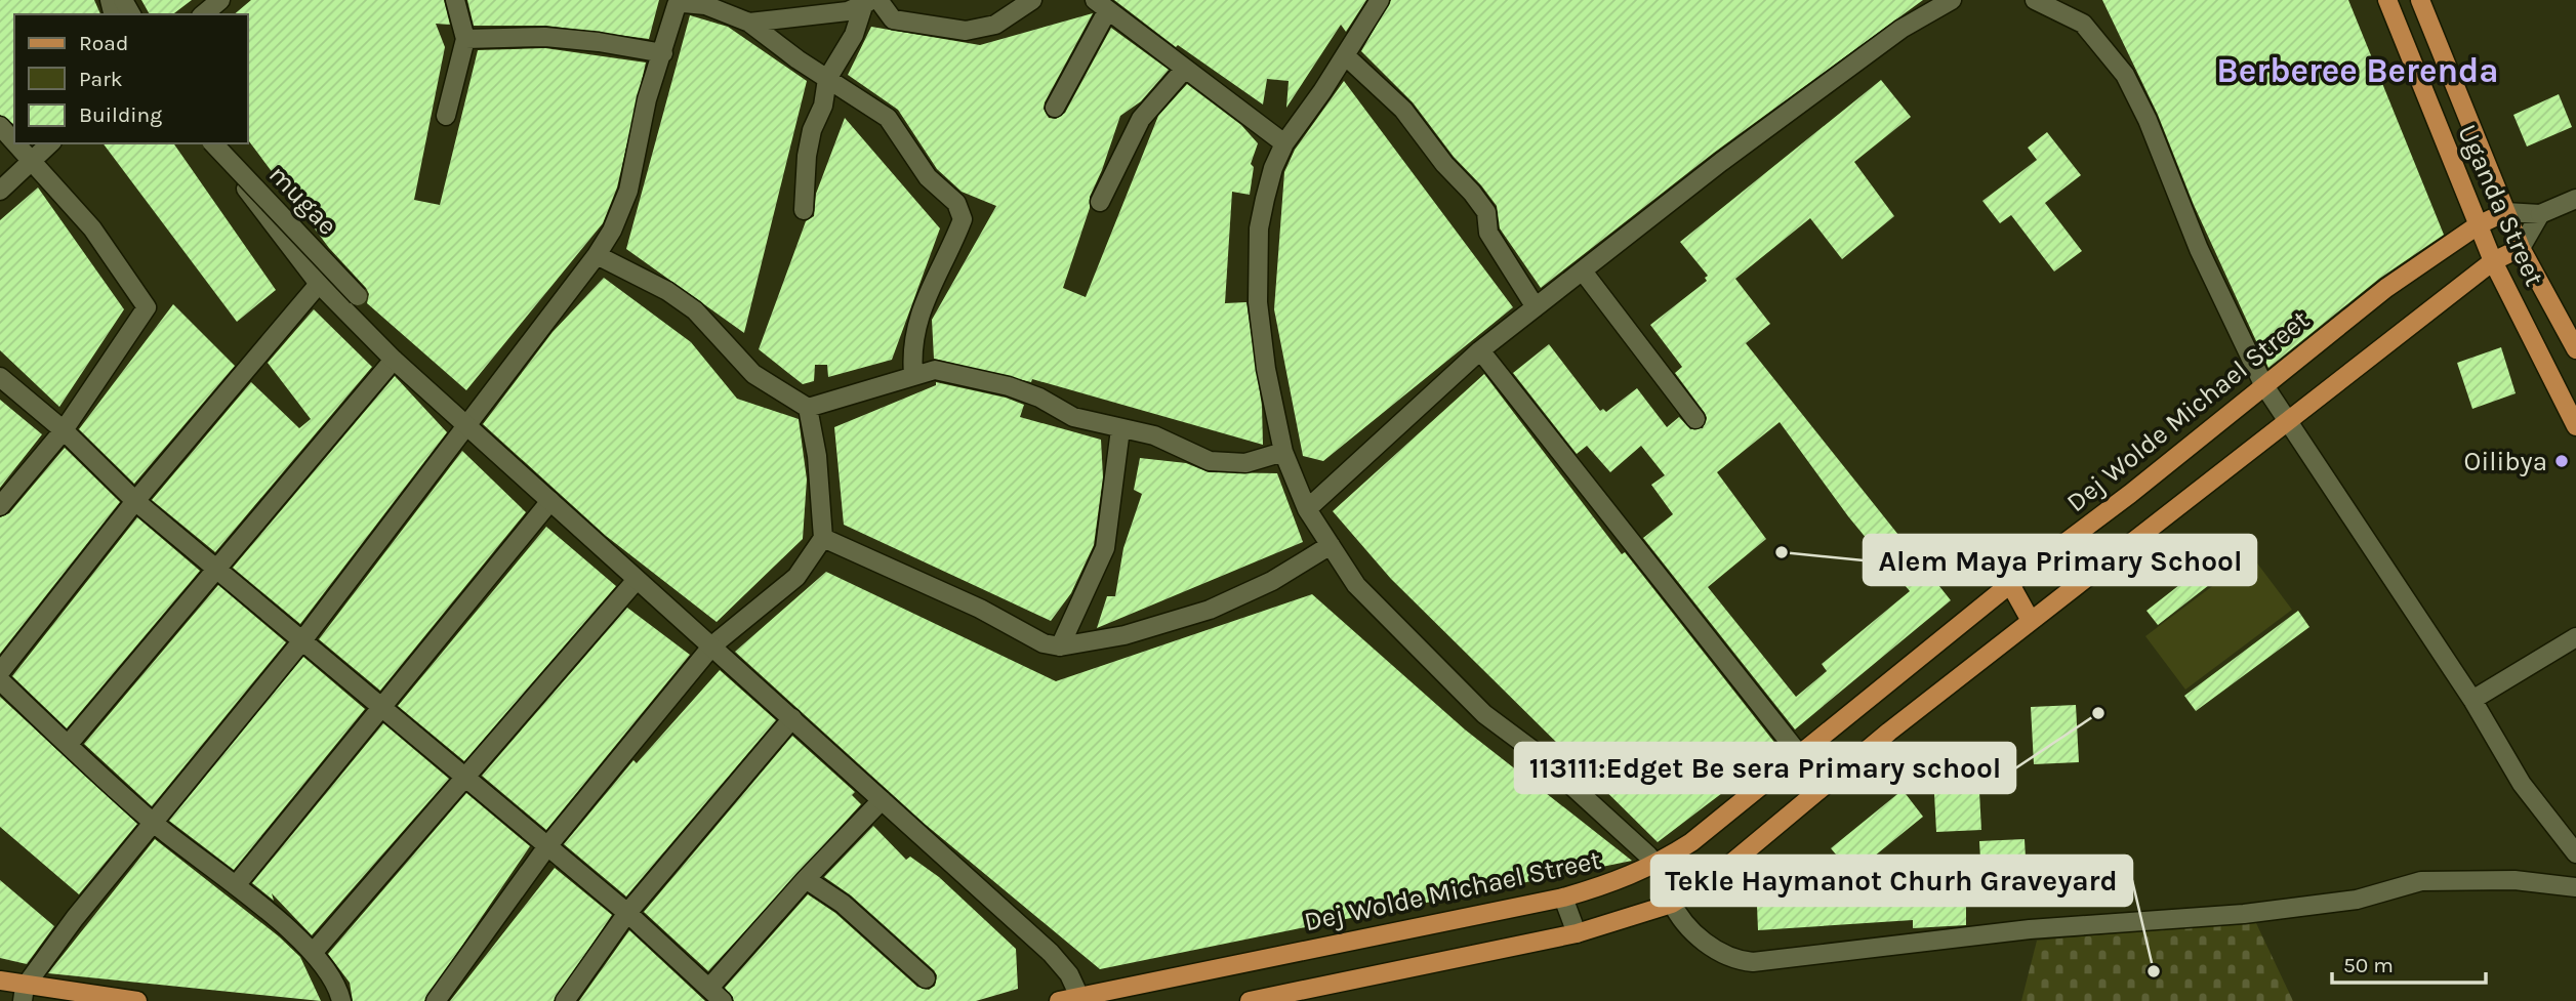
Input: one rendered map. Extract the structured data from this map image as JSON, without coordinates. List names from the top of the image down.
{
  "streets": {
    "main road": ["Uganda Street", "Dej Wolde Michael Street"],
    "street": ["mugae"]
  },
  "crossings": [
    ["Uganda Street", "Dej Wolde Michael Street"]
  ],
  "districts": ["Berberee Berenda"],
  "places": [
    "Oilibya",
    "Alem Maya Primary School",
    "113111:Edget Be sera Primary school",
    "Tekle Haymanot Churh Graveyard"
  ],
  "legend": ["Road", "Park", "Building"],
  "scale_bar": "50 m"
}
